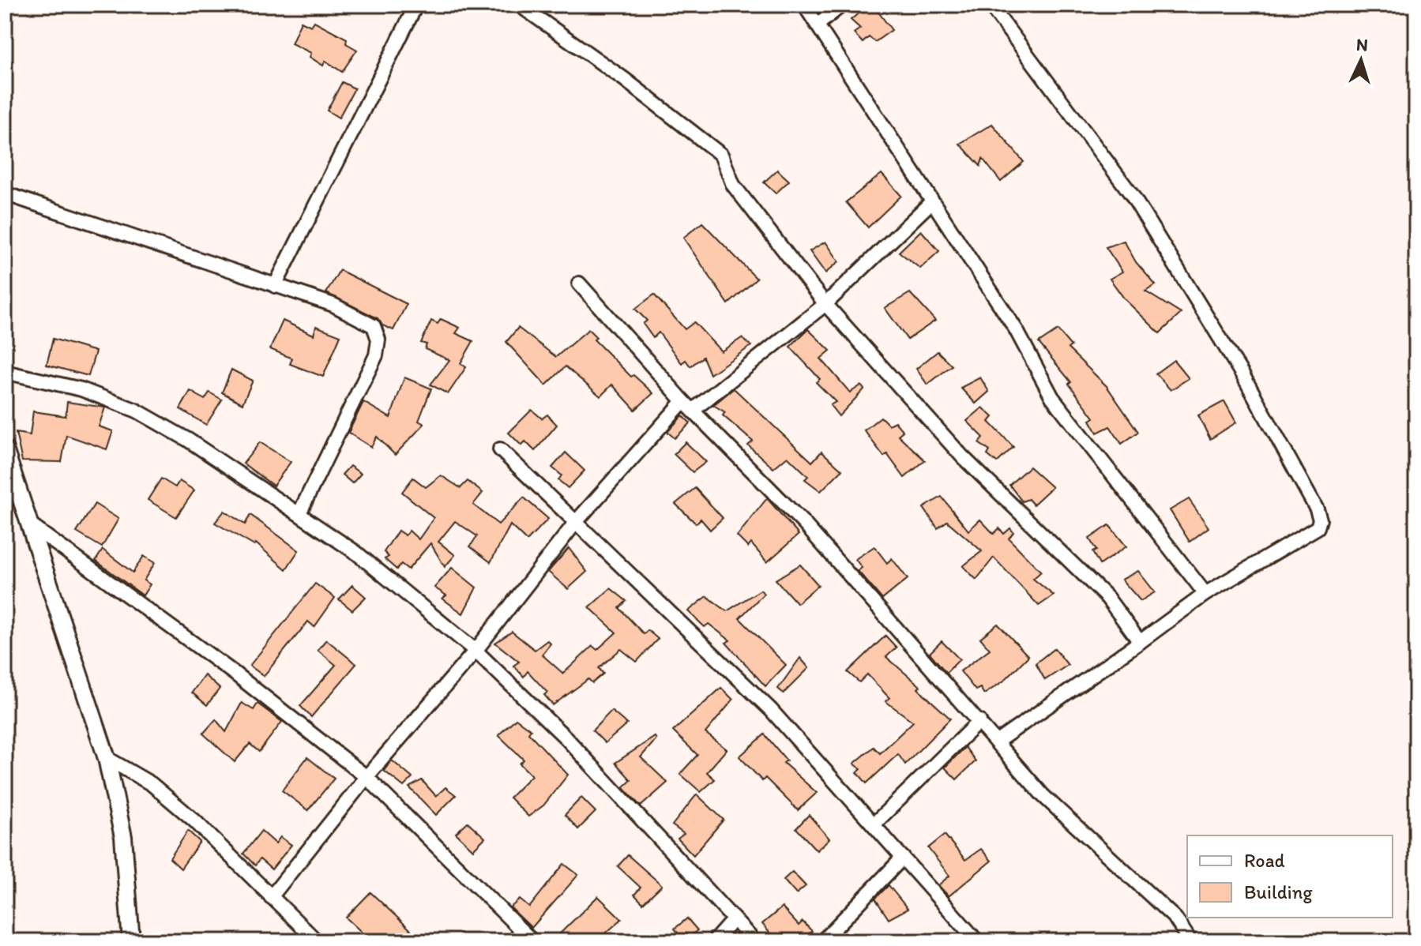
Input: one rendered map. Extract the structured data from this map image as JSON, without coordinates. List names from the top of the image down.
{
  "legend": ["Road", "Building"],
  "north": "top"
}
